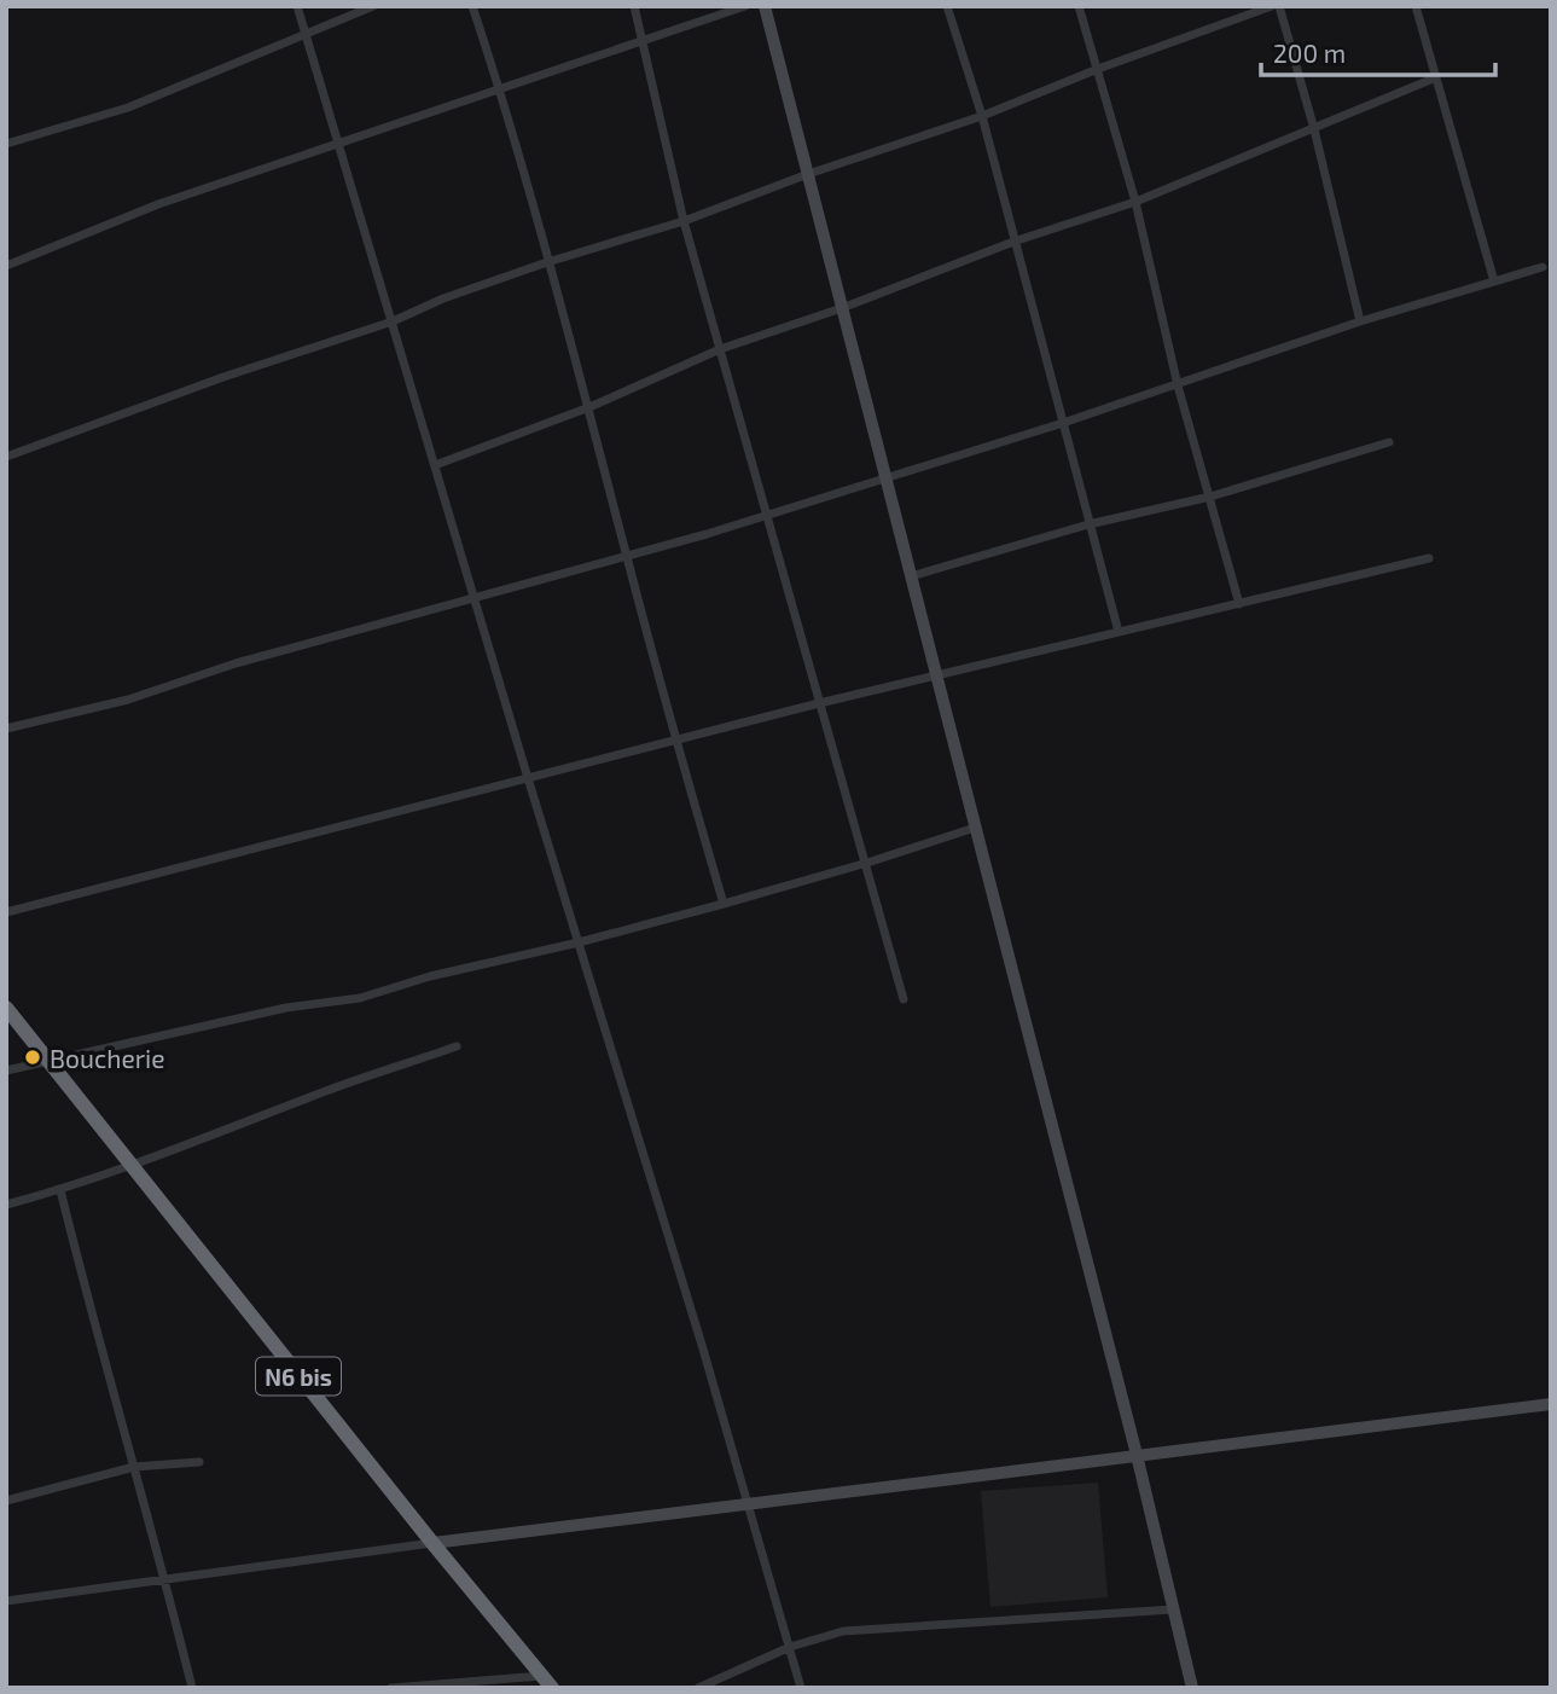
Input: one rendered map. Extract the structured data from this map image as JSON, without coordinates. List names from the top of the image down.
{
  "streets": {
    "highway": ["N6 bis"]
  },
  "places": ["Boucherie"],
  "scale_bar": "200 m"
}
